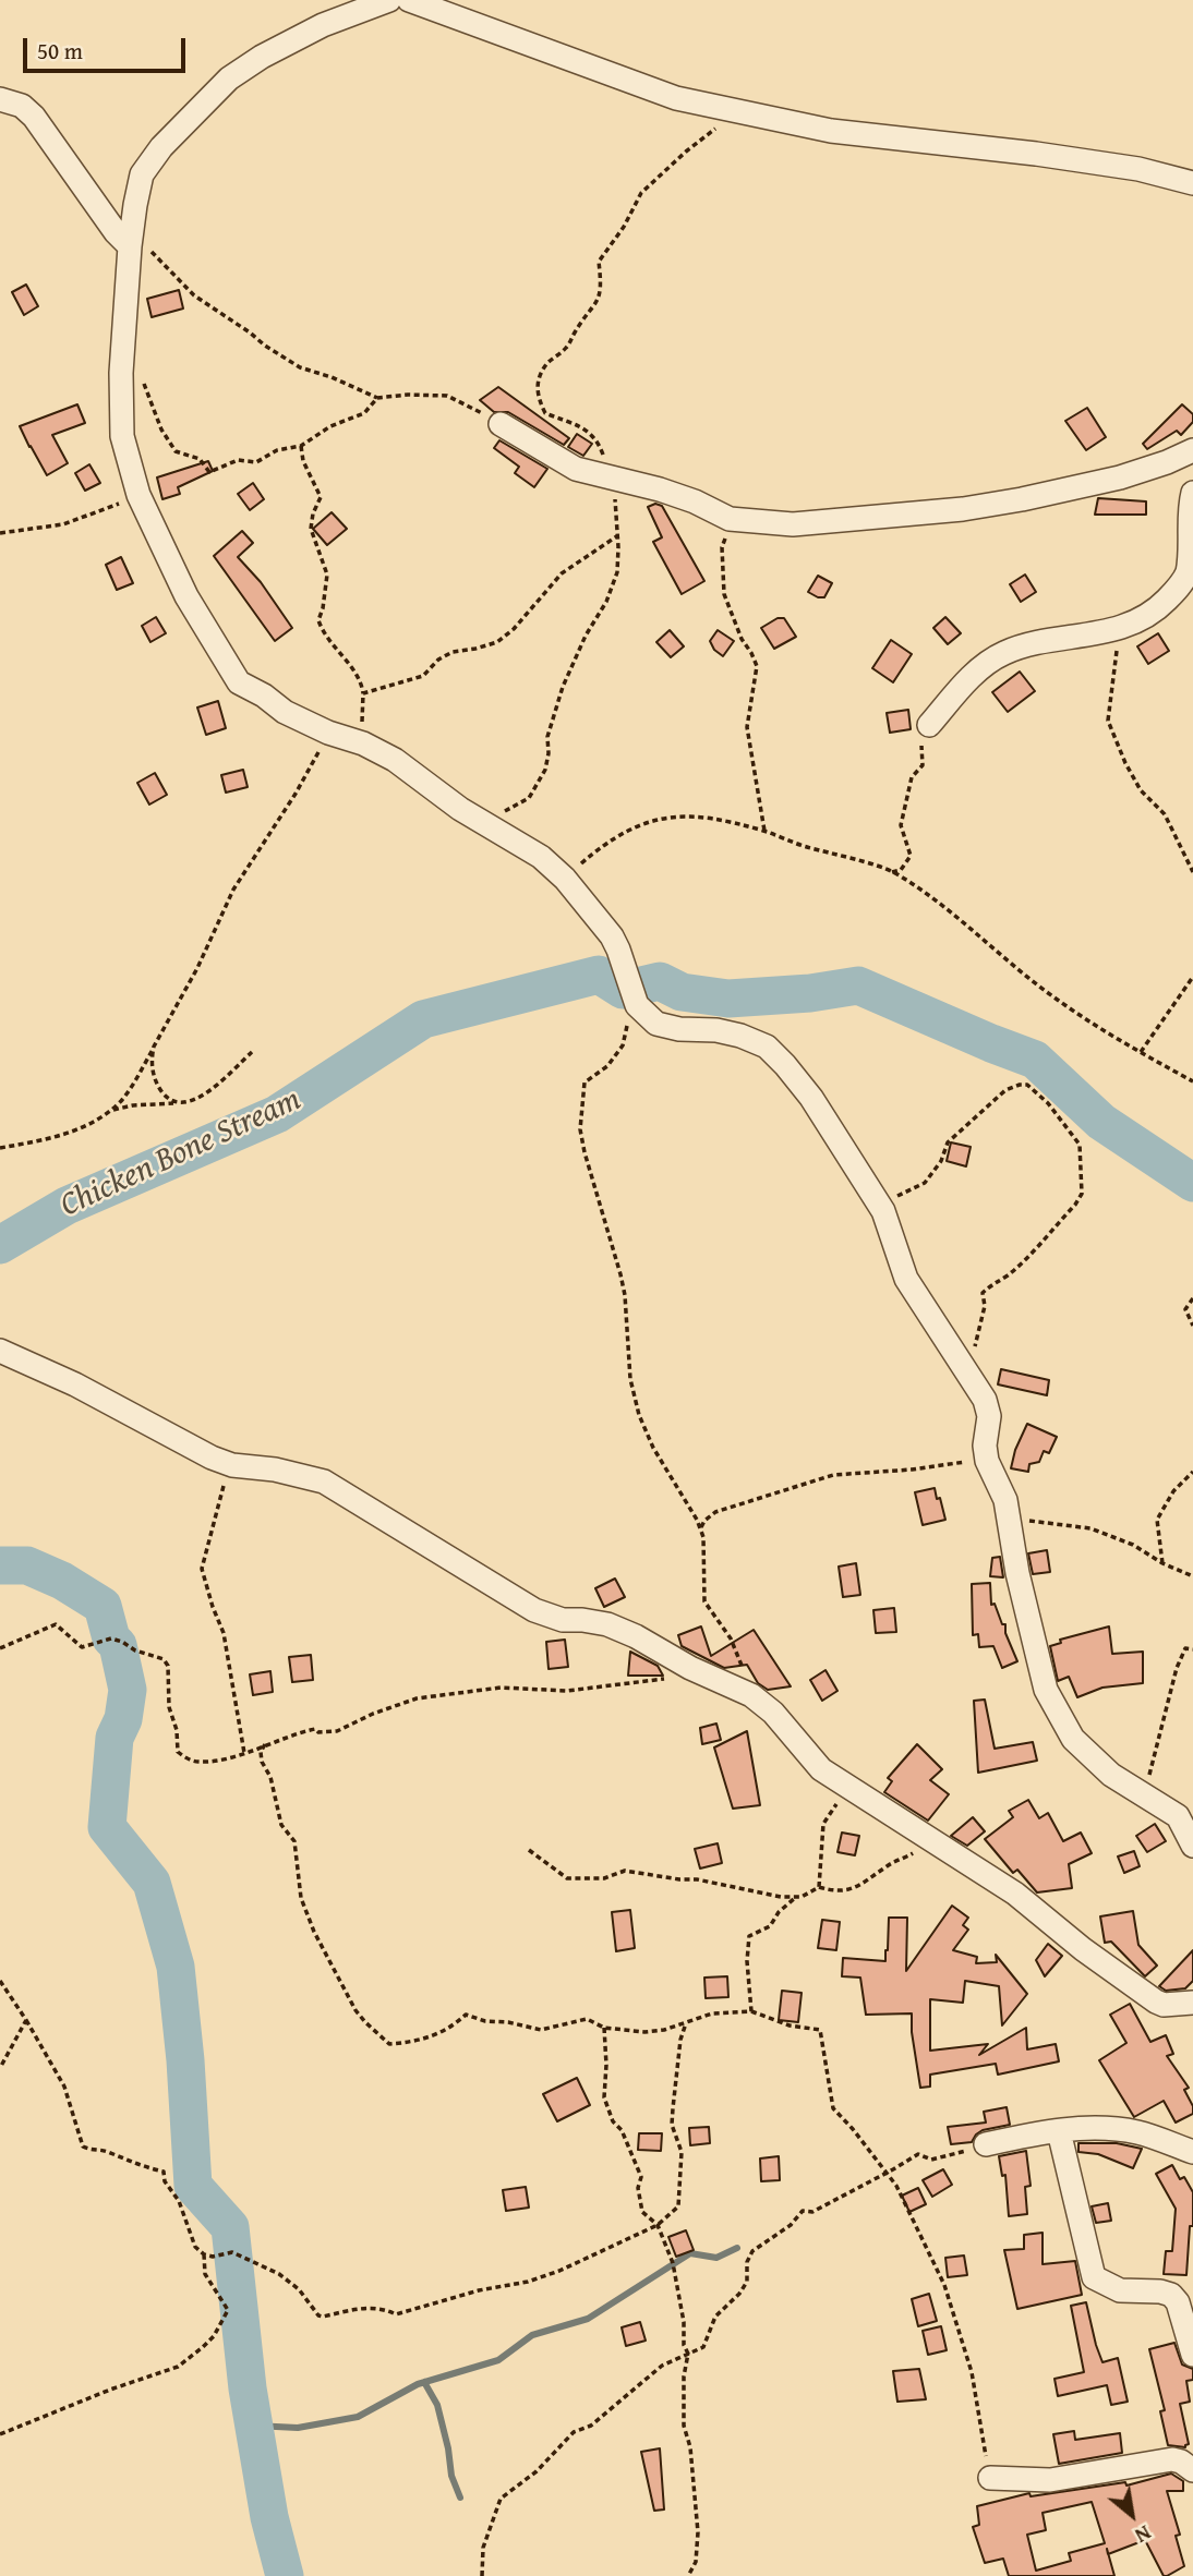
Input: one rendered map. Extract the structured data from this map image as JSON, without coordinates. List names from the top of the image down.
{
  "water": ["Chicken Bone Stream"],
  "scale_bar": "50 m",
  "north": "bottom right"
}
